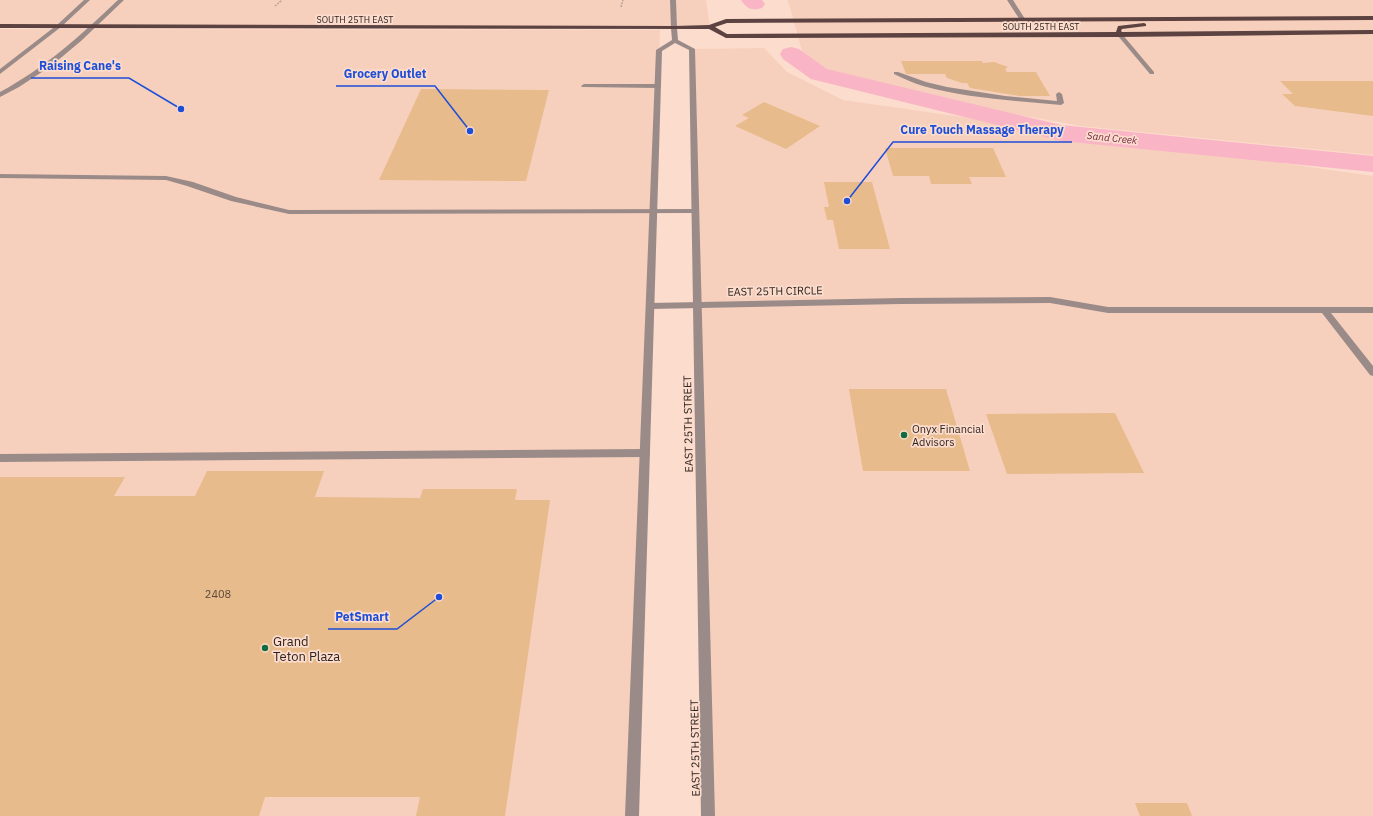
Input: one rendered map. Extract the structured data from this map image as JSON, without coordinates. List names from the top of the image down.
{
  "streets": {
    "main road": ["SOUTH 25TH EAST"],
    "street": ["EAST 25TH CIRCLE", "EAST 25TH STREET"]
  },
  "crossings": [
    ["EAST 25TH CIRCLE", "EAST 25TH STREET"]
  ],
  "water": ["Sand Creek"],
  "places": [
    "Raising Cane's",
    "Grocery Outlet",
    "Cure Touch Massage Therapy",
    "Onyx Financial Advisors",
    "PetSmart",
    "Grand Teton Plaza"
  ],
  "house_numbers": ["2408"]
}
